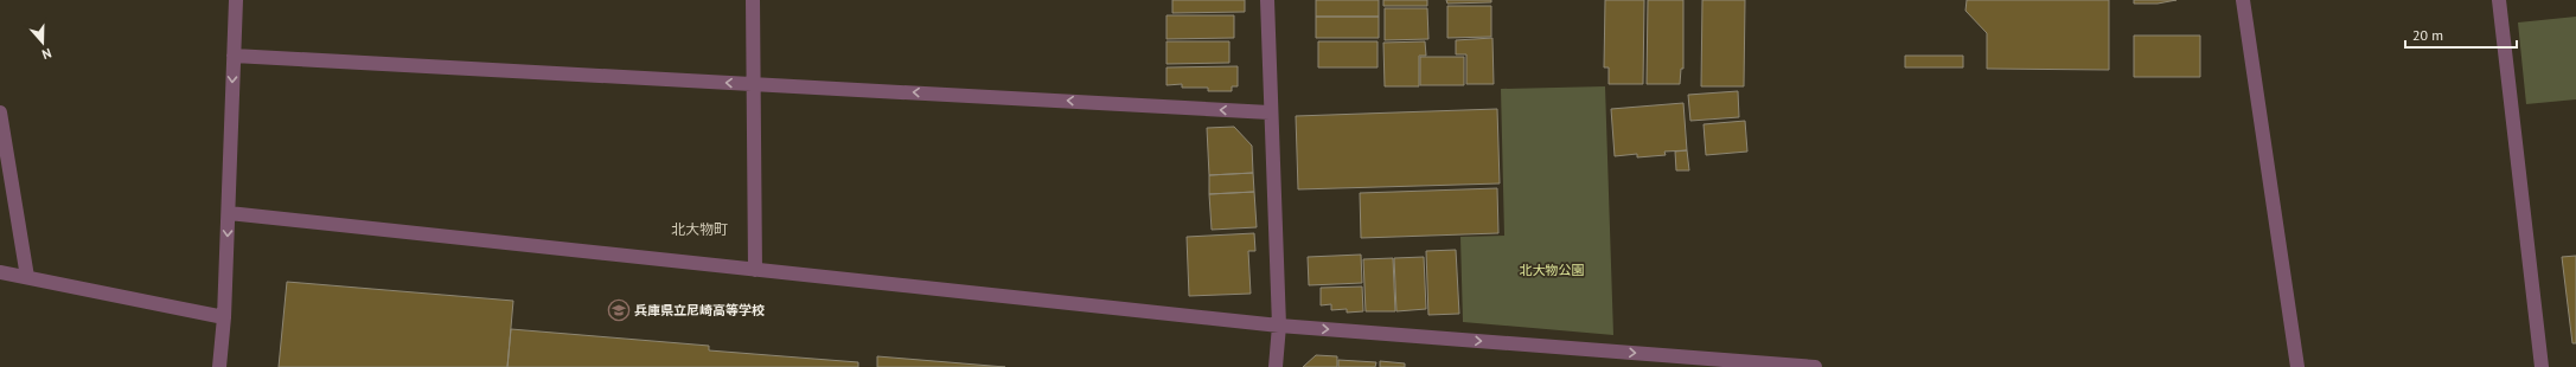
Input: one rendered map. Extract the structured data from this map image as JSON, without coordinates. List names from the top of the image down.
{
  "districts": ["北大物町"],
  "parks": ["北大物公園"],
  "places": {
    "school or university": ["兵庫県立尼崎高等学校"]
  },
  "scale_bar": "20 m",
  "north": "bottom"
}
